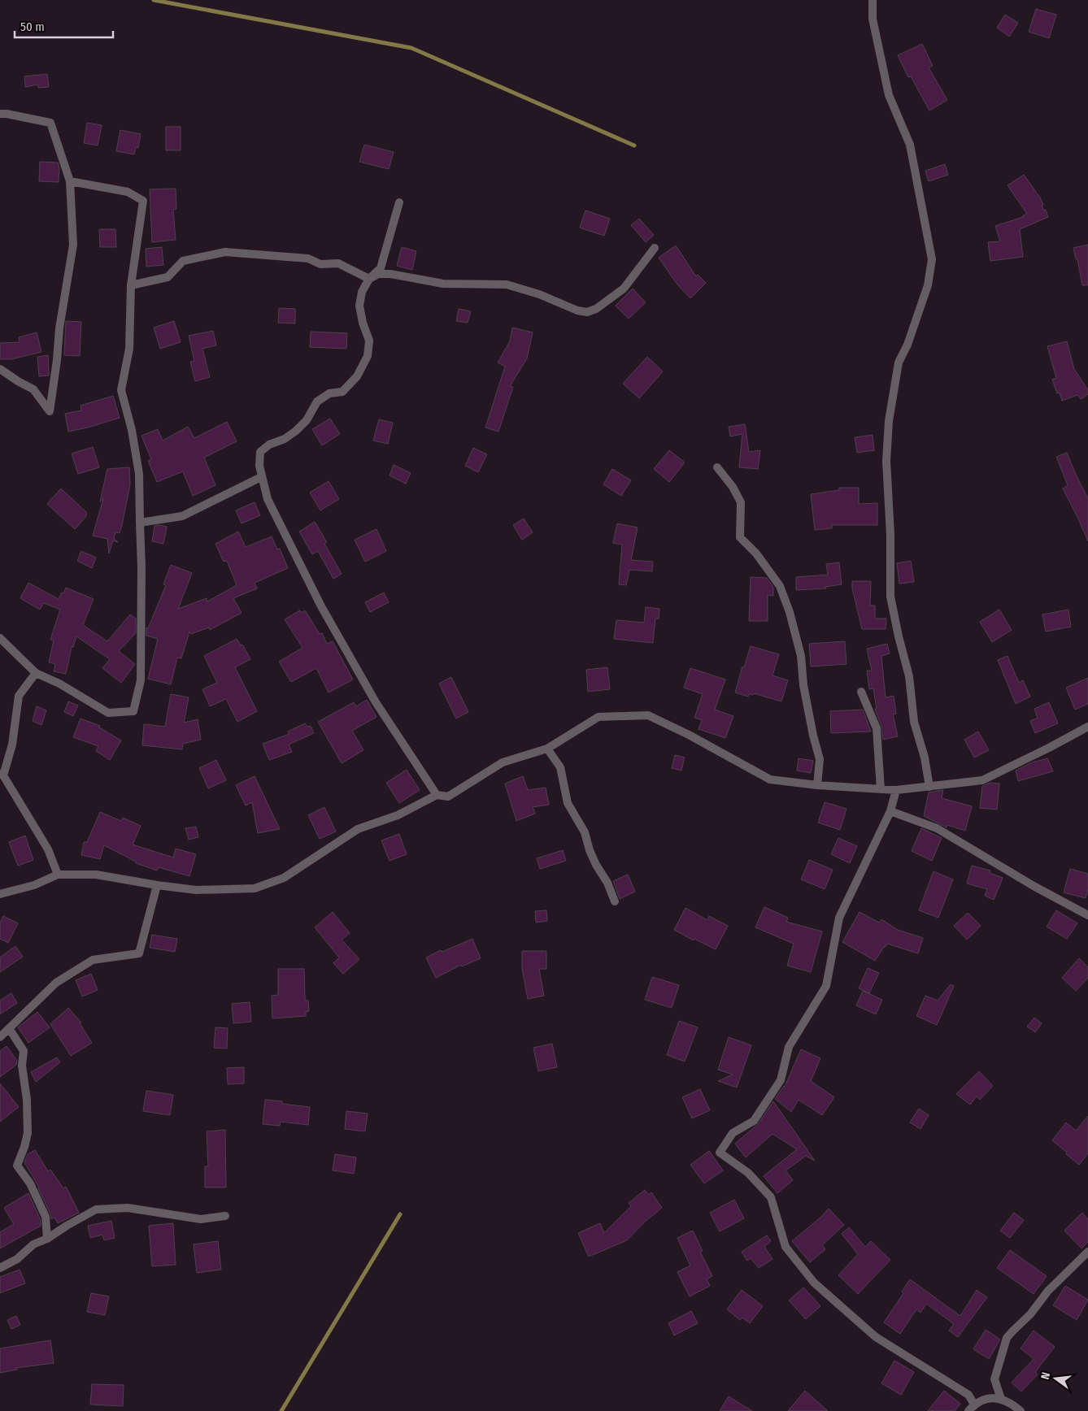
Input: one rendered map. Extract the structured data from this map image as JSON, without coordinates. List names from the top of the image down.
{
  "scale_bar": "50 m",
  "north": "left"
}
